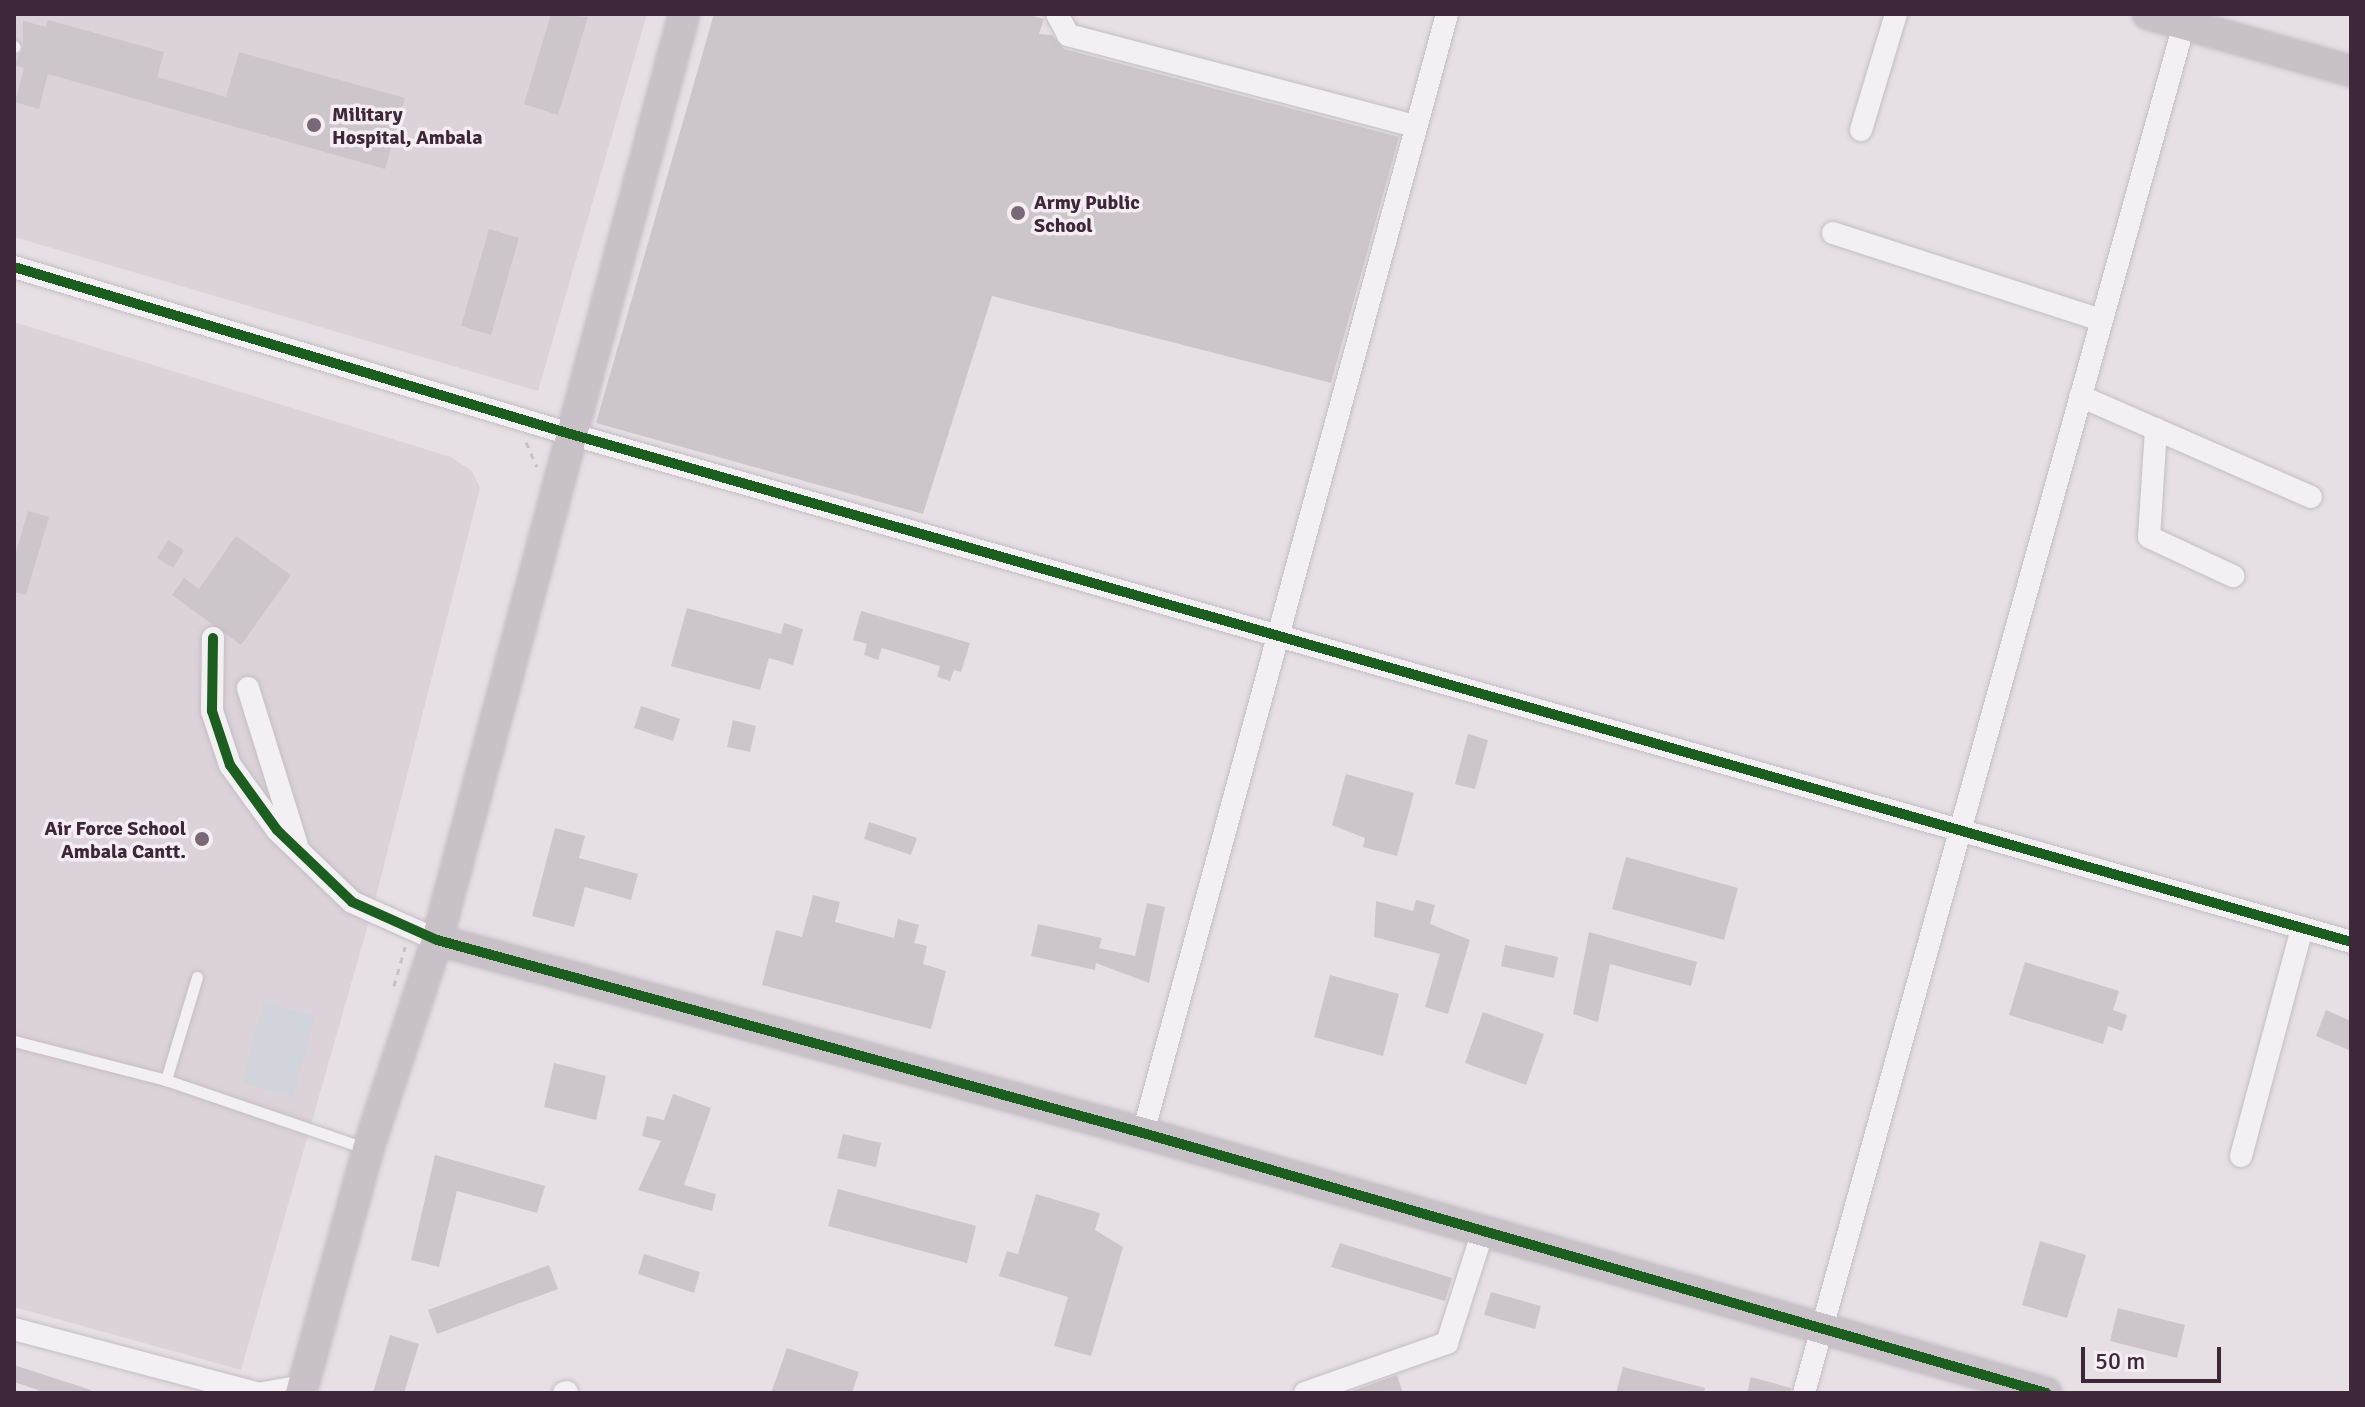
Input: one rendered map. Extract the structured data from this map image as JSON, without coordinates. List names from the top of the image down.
{
  "places": ["Military Hospital, Ambala", "Army Public School", "Air Force School Ambala Cantt."],
  "scale_bar": "50 m"
}
